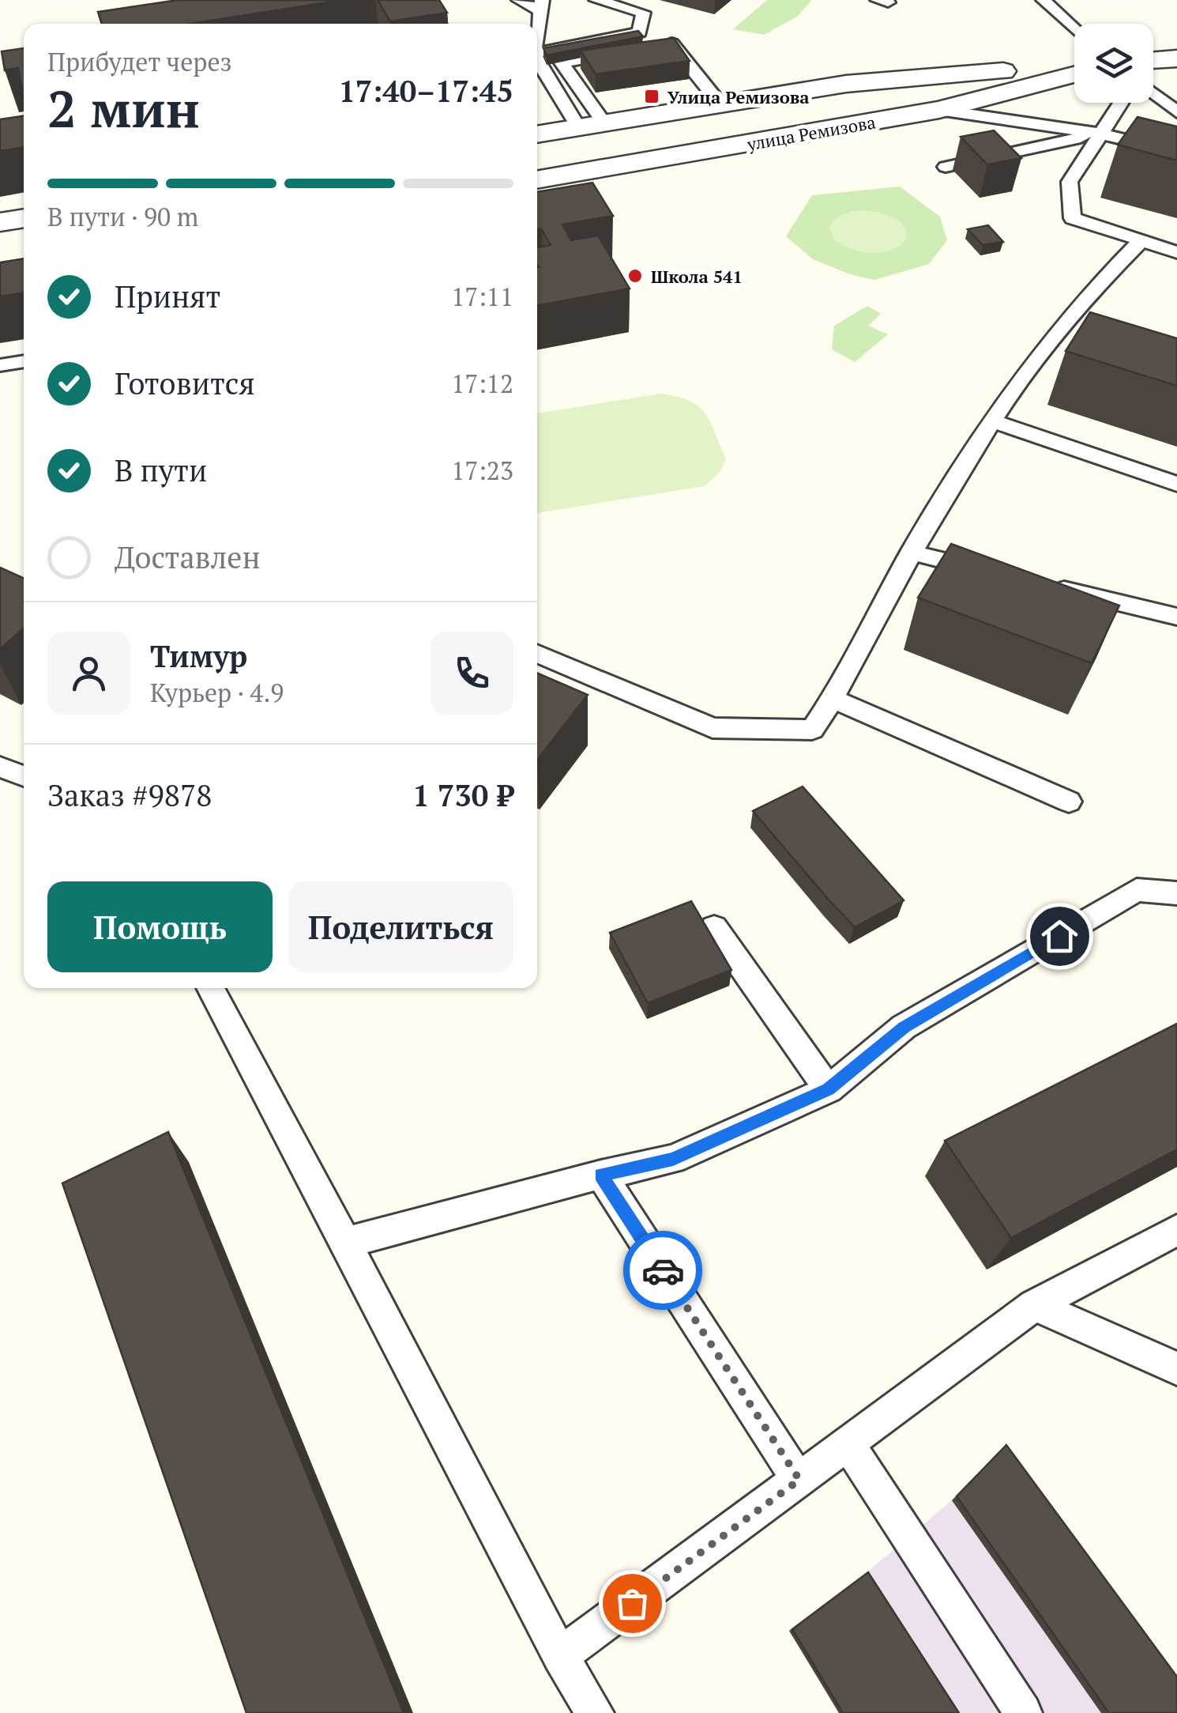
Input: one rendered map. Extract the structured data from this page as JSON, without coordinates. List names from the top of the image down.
{
  "streets": {
    "street": ["улица Ремизова"]
  },
  "places": {
    "transit": ["Улица Ремизова"],
    "other": ["Школа 541"]
  },
  "page": {
    "heading": ["2 мин", "Прибудет через", "17:40–17:45"],
    "panel": [
      "Тимур",
      "Курьер · 4.9",
      "Заказ #9878",
      "1 730 ₽"
    ],
    "bar": "В пути · 90 m",
    "list": [
      ["Принят", "17:11"],
      ["Готовится", "17:12"],
      ["В пути", "17:23"],
      "Доставлен"
    ],
    "buttons": ["Помощь", "Поделиться"]
  }
}
